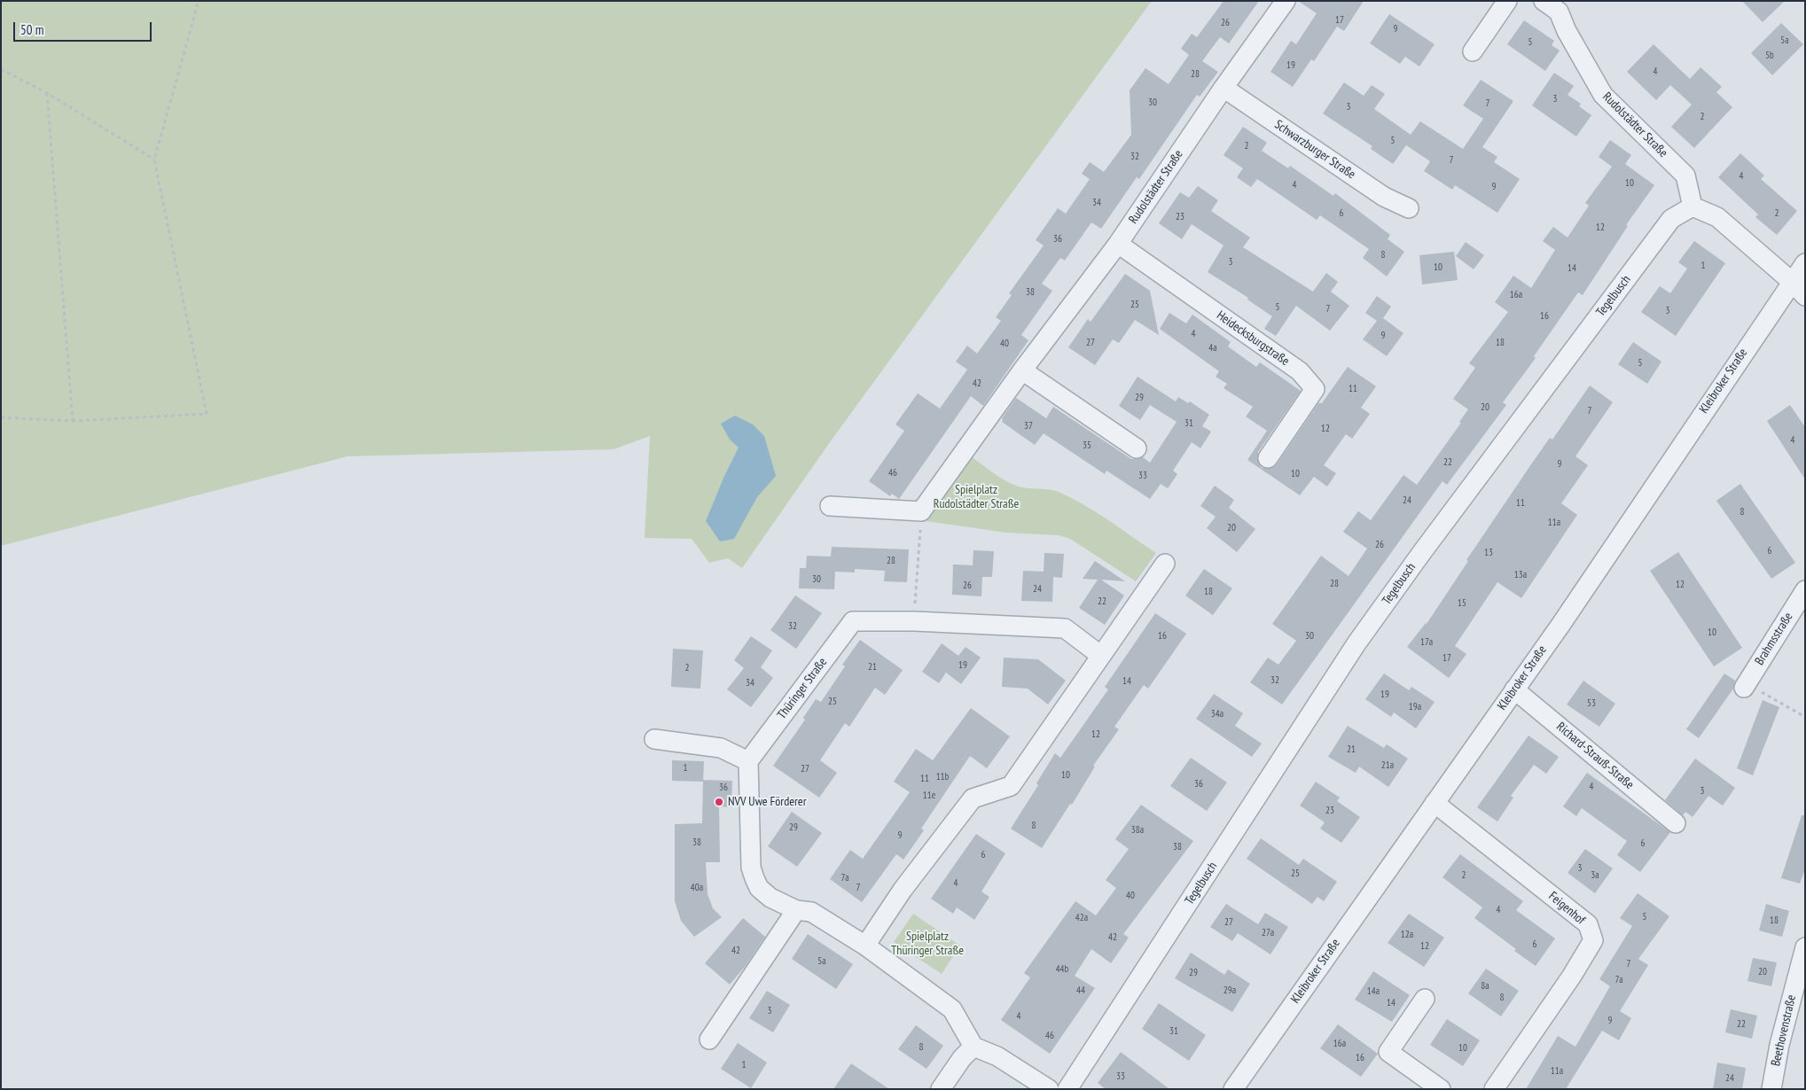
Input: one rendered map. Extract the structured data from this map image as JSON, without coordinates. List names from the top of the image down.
{
  "streets": {
    "street": [
      "Rudolstädter Straße",
      "Schwarzburger Straße",
      "Tegelbusch",
      "Heidecksburgstraße",
      "Kleibroker Straße",
      "Brahmsstraße",
      "Thüringer Straße",
      "Richard-Strauß-Straße",
      "Feigenhof",
      "Beethovenstraße"
    ]
  },
  "crossings": [
    ["Rudolstädter Straße", "Schwarzburger Straße"],
    ["Rudolstädter Straße", "Tegelbusch"],
    ["Rudolstädter Straße", "Heidecksburgstraße"],
    ["Kleibroker Straße", "Richard-Strauß-Straße"],
    ["Kleibroker Straße", "Feigenhof"]
  ],
  "parks": ["Spielplatz Rudolstädter Straße", "Spielplatz Thüringer Straße"],
  "places": ["NVV Uwe Förderer"],
  "house_numbers": [
    "17",
    "26",
    "9",
    "5a",
    "5",
    "5b",
    "19",
    "4",
    "28",
    "3",
    "30",
    "7",
    "3",
    "2",
    "5",
    "2",
    "32",
    "7",
    "4",
    "10",
    "4",
    "9",
    "34",
    "6",
    "2",
    "23",
    "12",
    "36",
    "8",
    "3",
    "1",
    "10",
    "14",
    "38",
    "16a",
    "25",
    "5",
    "7",
    "3",
    "16",
    "4",
    "9",
    "27",
    "18",
    "40",
    "4a",
    "5",
    "42",
    "11",
    "29",
    "20",
    "7",
    "31",
    "37",
    "12",
    "4",
    "35",
    "22",
    "9",
    "46",
    "10",
    "33",
    "24",
    "11",
    "8",
    "11a",
    "20",
    "26",
    "6",
    "13",
    "28",
    "13a",
    "30",
    "28",
    "12",
    "26",
    "24",
    "18",
    "22",
    "15",
    "32",
    "10",
    "16",
    "30",
    "17a",
    "17",
    "19",
    "21",
    "2",
    "32",
    "14",
    "34",
    "19",
    "25",
    "53",
    "19a",
    "34a",
    "12",
    "21",
    "21a",
    "1",
    "27",
    "10",
    "11b",
    "11",
    "36",
    "4",
    "36",
    "3",
    "11e",
    "23",
    "8",
    "29",
    "38a",
    "9",
    "38",
    "6",
    "38",
    "6",
    "3",
    "25",
    "2",
    "3a",
    "7a",
    "4",
    "40a",
    "7",
    "40",
    "4",
    "5",
    "42a",
    "18",
    "27",
    "27a",
    "12a",
    "42",
    "6",
    "12",
    "42",
    "5a",
    "7",
    "44b",
    "20",
    "29",
    "7a",
    "8a",
    "44",
    "29a",
    "14a",
    "8",
    "14",
    "3",
    "4",
    "9",
    "22",
    "31",
    "46",
    "16a",
    "8",
    "10",
    "16",
    "1",
    "11a",
    "33",
    "24"
  ],
  "scale_bar": "50 m"
}
